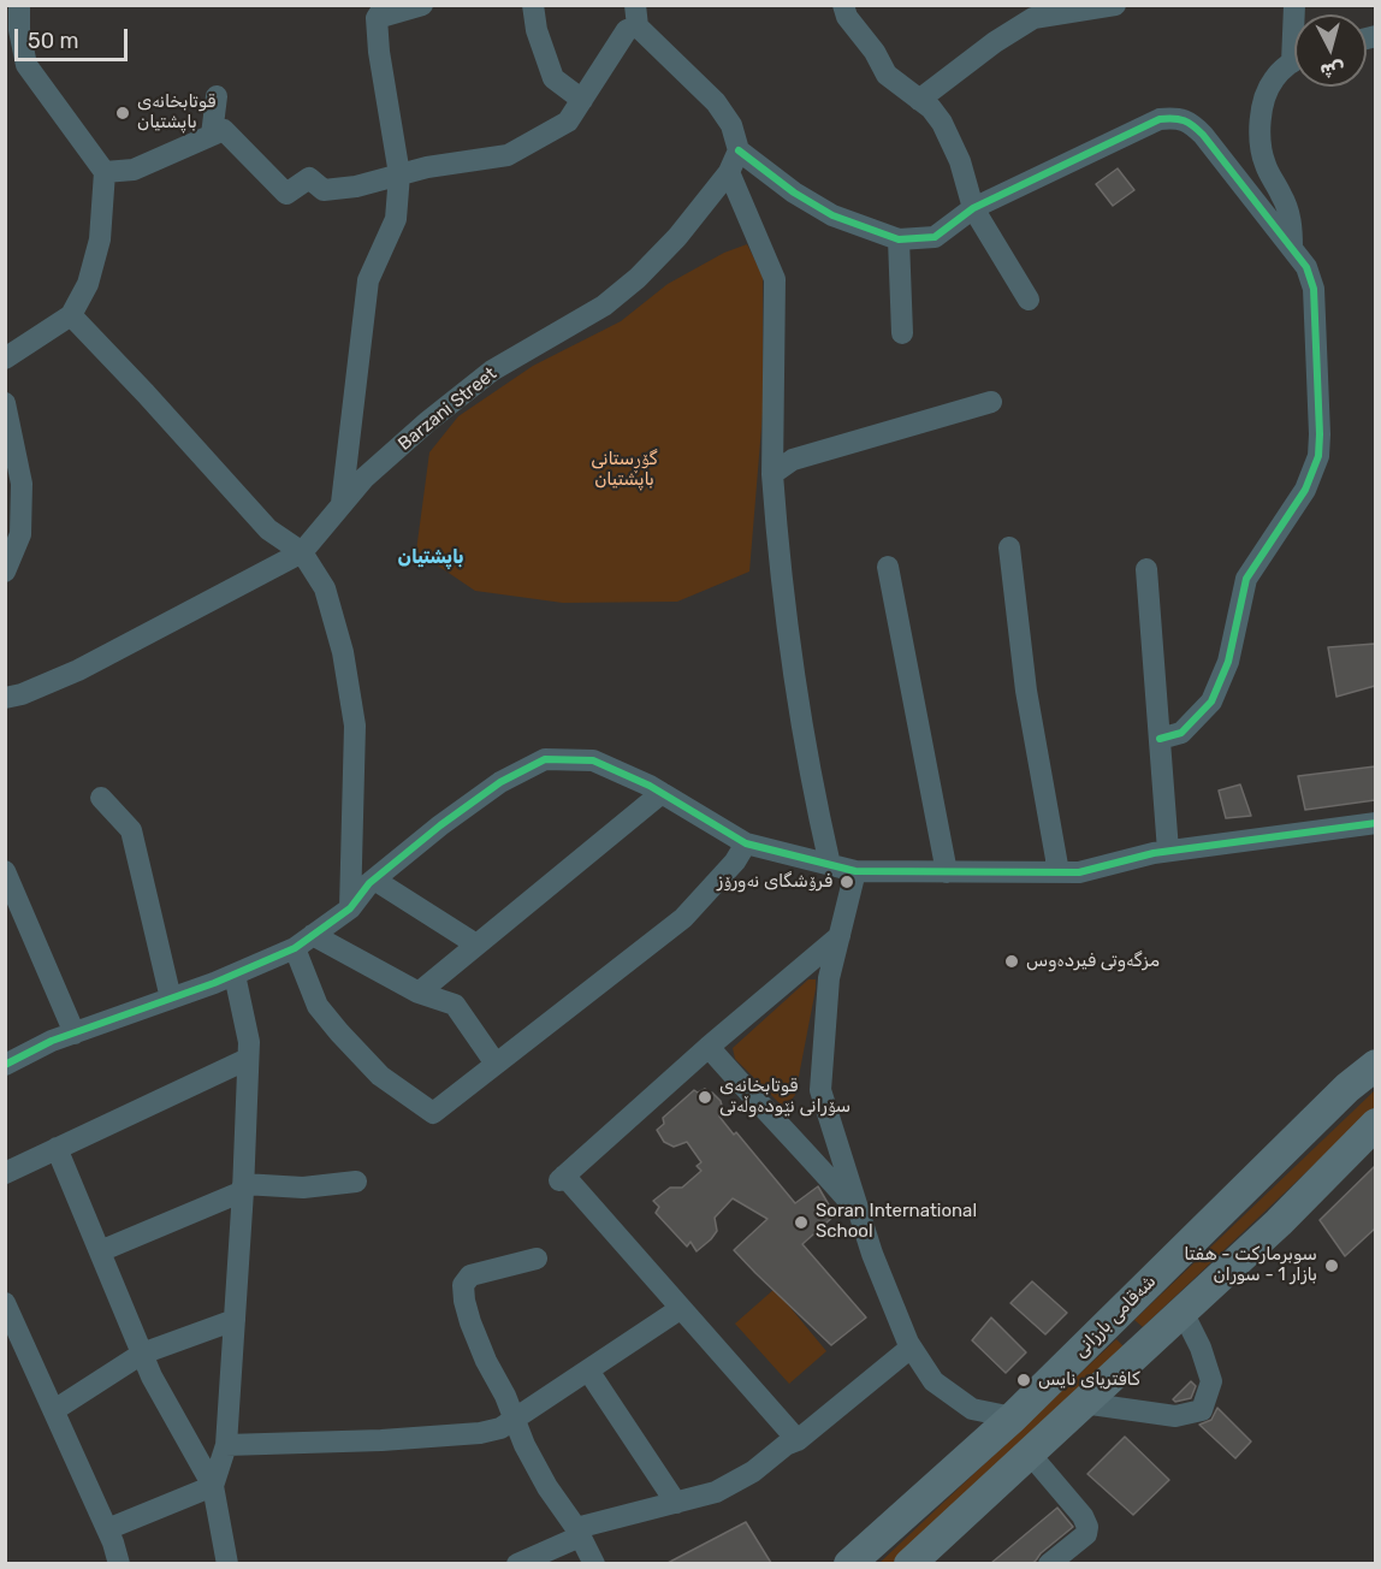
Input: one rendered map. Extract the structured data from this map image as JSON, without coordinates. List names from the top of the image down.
{
  "streets": {
    "highway": ["شەقامی بارزانی"],
    "street": ["Barzani Street"]
  },
  "districts": ["باپشتیان"],
  "parks": ["گۆڕستانی باپشتیان"],
  "places": [
    "قوتابخانەی باپشتیان",
    "فرۆشگای نەورۆز",
    "مزگەوتی فیردەوس",
    "قوتابخانەی سۆرانی نێودەوڵەتی",
    "Soran International School",
    "سوبرماركت - هفتا بازار 1 - سوران",
    "کافتریای نایس"
  ],
  "scale_bar": "50 m",
  "north": "bottom"
}
